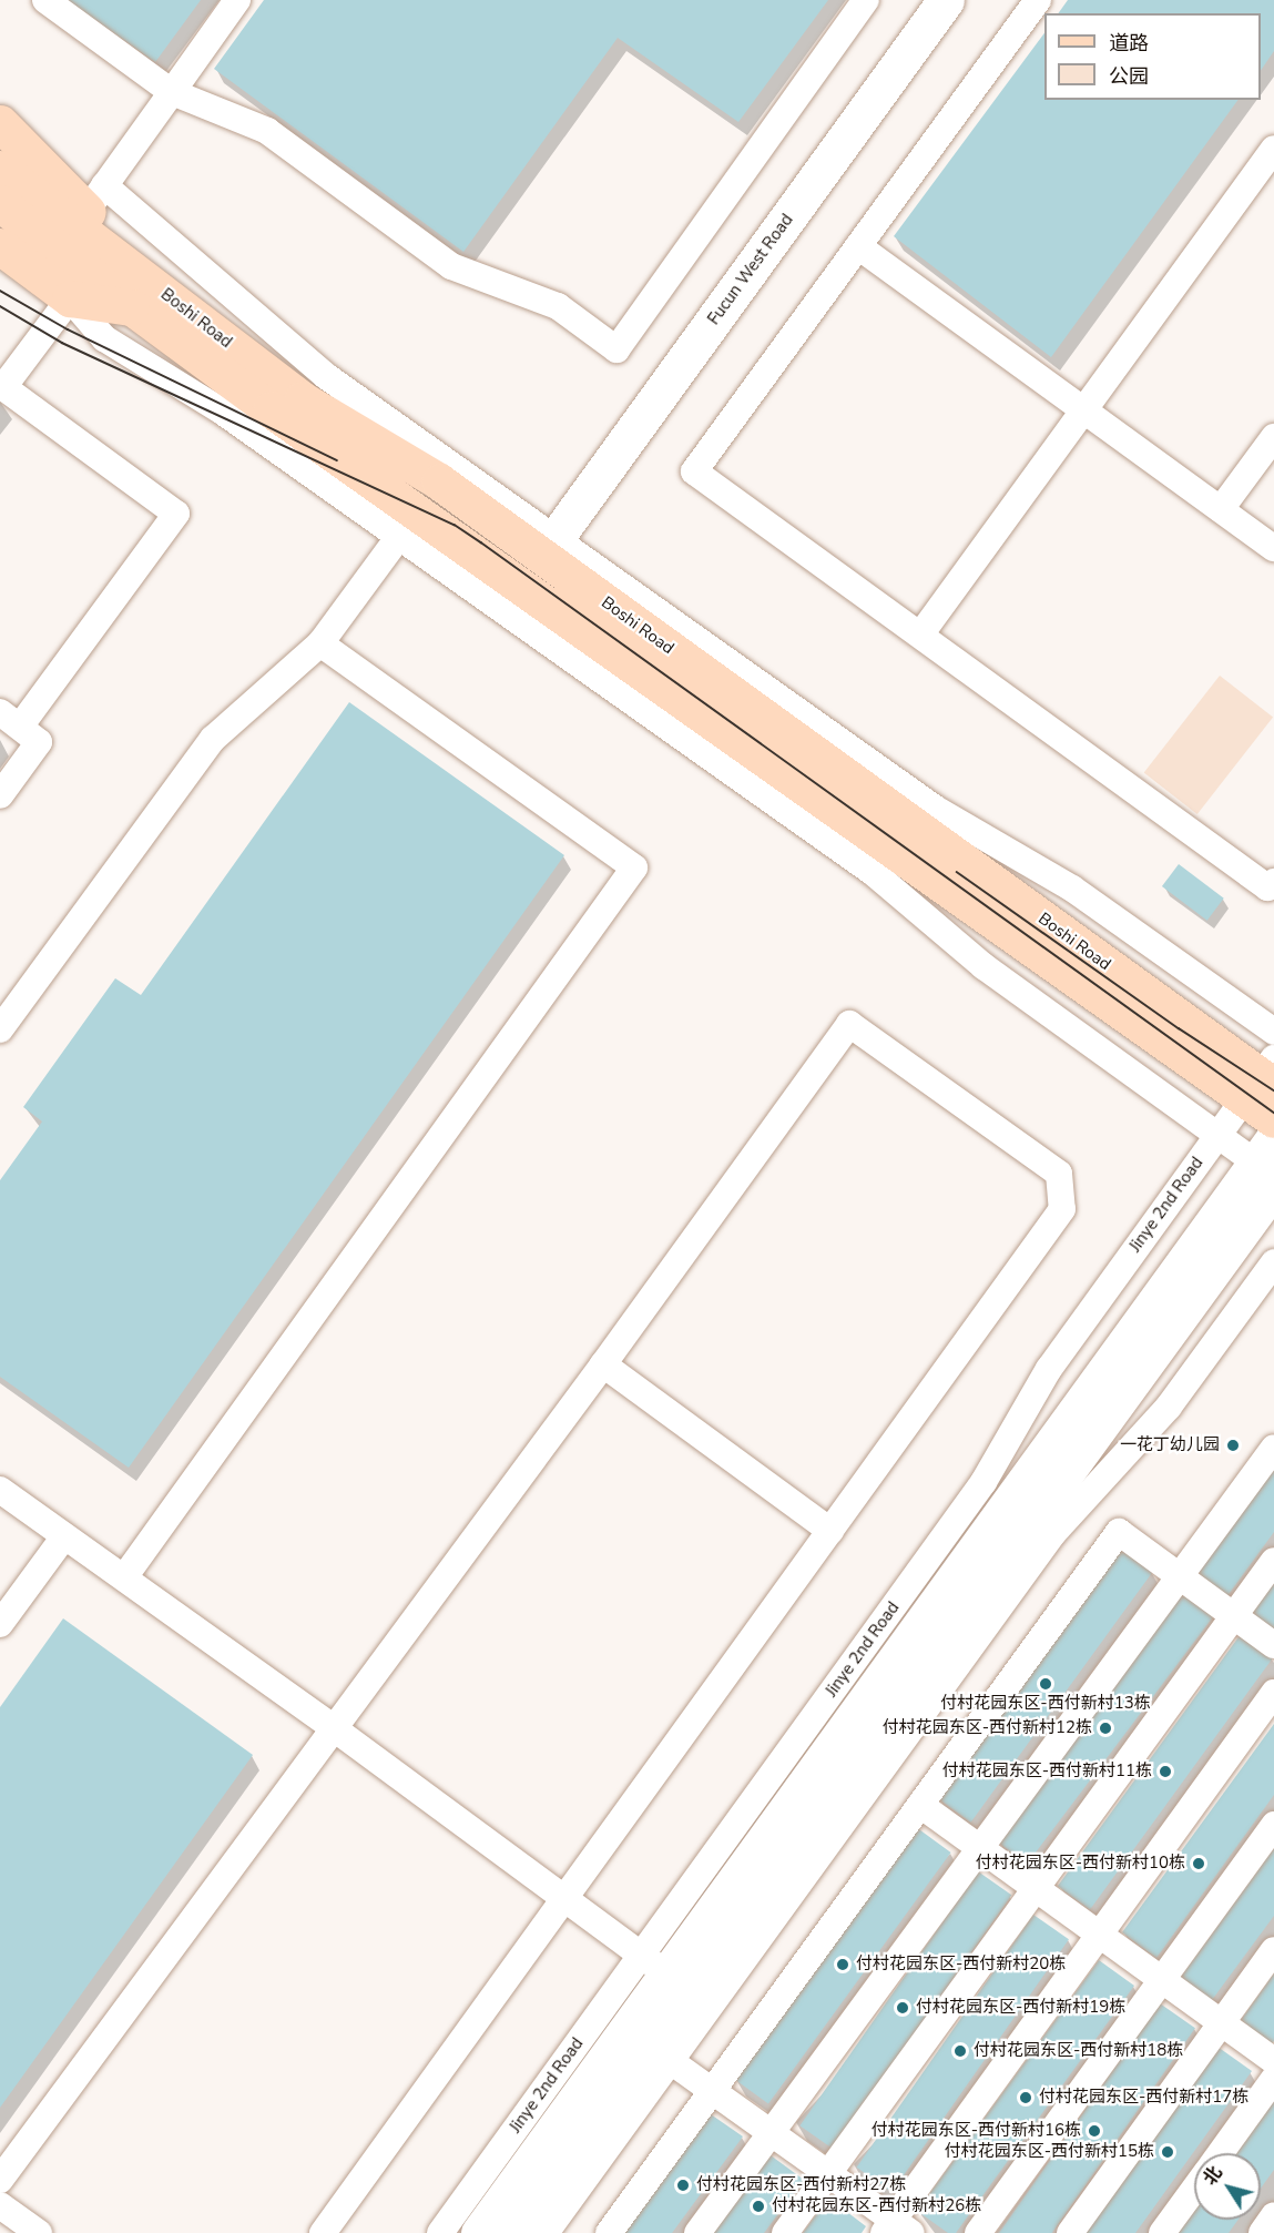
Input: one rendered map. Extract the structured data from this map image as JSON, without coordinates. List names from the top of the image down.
{
  "streets": {
    "main road": ["Fucun West Road", "Boshi Road", "Jinye 2nd Road"]
  },
  "crossings": [
    ["Fucun West Road", "Boshi Road"],
    ["Boshi Road", "Jinye 2nd Road"]
  ],
  "places": [
    "一花丁幼儿园",
    "付村花园东区-西付新村13栋",
    "付村花园东区-西付新村12栋",
    "付村花园东区-西付新村11栋",
    "付村花园东区-西付新村10栋",
    "付村花园东区-西付新村20栋",
    "付村花园东区-西付新村19栋",
    "付村花园东区-西付新村18栋",
    "付村花园东区-西付新村17栋",
    "付村花园东区-西付新村16栋",
    "付村花园东区-西付新村15栋",
    "付村花园东区-西付新村27栋",
    "付村花园东区-西付新村26栋"
  ],
  "legend": ["道路", "公园"],
  "north": "top left"
}
